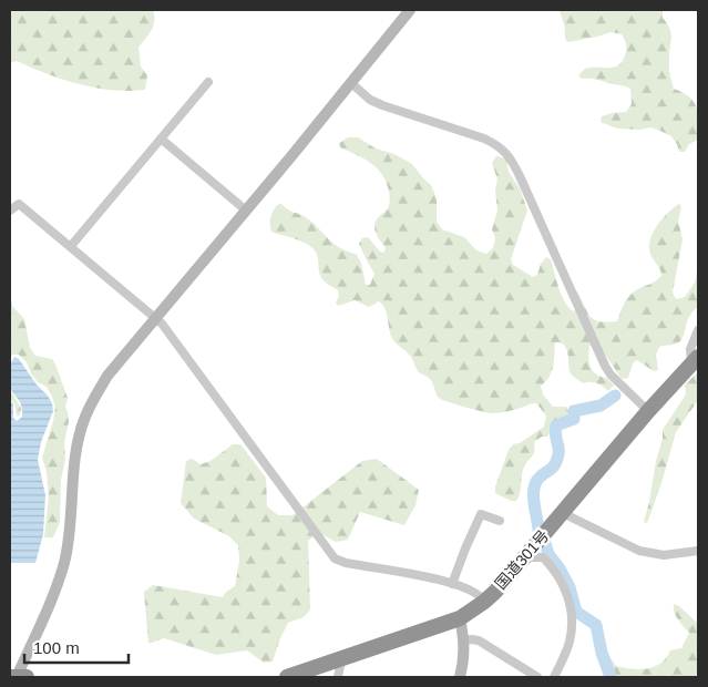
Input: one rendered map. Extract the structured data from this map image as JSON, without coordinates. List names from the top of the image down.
{
  "streets": {
    "highway": ["国道301号"]
  },
  "scale_bar": "100 m"
}
